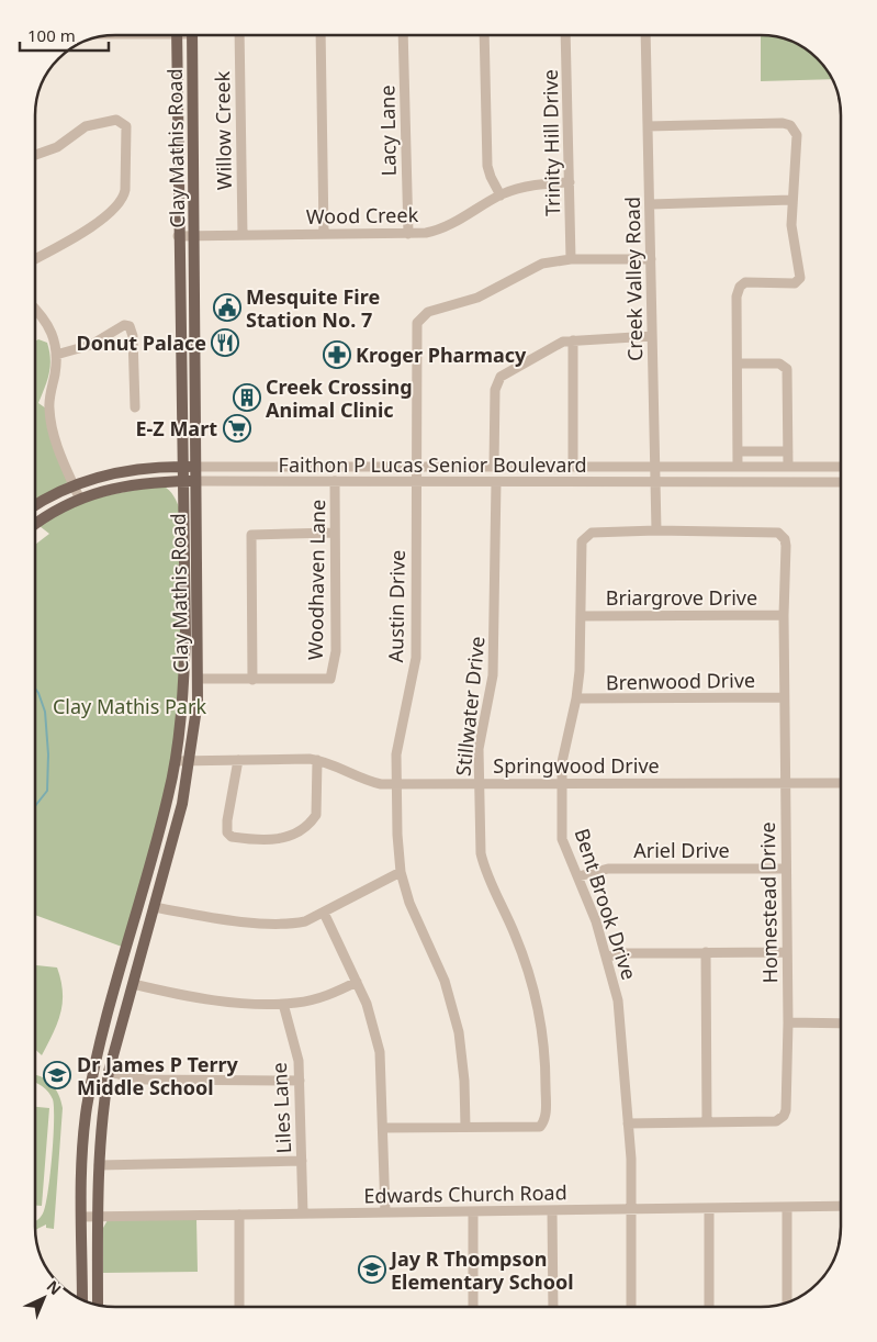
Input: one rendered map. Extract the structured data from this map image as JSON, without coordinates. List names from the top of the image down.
{
  "streets": {
    "main road": ["Clay Mathis Road", "Faithon P Lucas Senior Boulevard"],
    "street": [
      "Willow Creek",
      "Lacy Lane",
      "Trinity Hill Drive",
      "Wood Creek",
      "Creek Valley Road",
      "Woodhaven Lane",
      "Briargrove Drive",
      "Austin Drive",
      "Brenwood Drive",
      "Stillwater Drive",
      "Springwood Drive",
      "Ariel Drive",
      "Homestead Drive",
      "Bent Brook Drive",
      "Liles Lane",
      "Edwards Church Road"
    ]
  },
  "crossings": [
    ["Willow Creek", "Wood Creek"],
    ["Lacy Lane", "Wood Creek"],
    ["Trinity Hill Drive", "Wood Creek"],
    ["Trinity Hill Drive", "Austin Drive"],
    ["Clay Mathis Road", "Wood Creek"],
    ["Clay Mathis Road", "Faithon P Lucas Senior Boulevard"],
    ["Clay Mathis Road", "Springwood Drive"],
    ["Clay Mathis Road", "Edwards Church Road"],
    ["Creek Valley Road", "Faithon P Lucas Senior Boulevard"],
    ["Creek Valley Road", "Austin Drive"],
    ["Creek Valley Road", "Bent Brook Drive"],
    ["Faithon P Lucas Senior Boulevard", "Woodhaven Lane"],
    ["Faithon P Lucas Senior Boulevard", "Austin Drive"],
    ["Faithon P Lucas Senior Boulevard", "Stillwater Drive"],
    ["Briargrove Drive", "Homestead Drive"],
    ["Briargrove Drive", "Bent Brook Drive"],
    ["Austin Drive", "Stillwater Drive"],
    ["Austin Drive", "Springwood Drive"],
    ["Brenwood Drive", "Homestead Drive"],
    ["Brenwood Drive", "Bent Brook Drive"],
    ["Stillwater Drive", "Springwood Drive"],
    ["Springwood Drive", "Homestead Drive"],
    ["Springwood Drive", "Bent Brook Drive"],
    ["Ariel Drive", "Homestead Drive"],
    ["Ariel Drive", "Bent Brook Drive"],
    ["Homestead Drive", "Bent Brook Drive"],
    ["Bent Brook Drive", "Edwards Church Road"],
    ["Liles Lane", "Edwards Church Road"]
  ],
  "parks": ["Clay Mathis Park"],
  "places": {
    "public building": ["Mesquite Fire Station No. 7"],
    "restaurant": ["Donut Palace"],
    "pharmacy": ["Kroger Pharmacy"],
    "building": ["Creek Crossing Animal Clinic"],
    "supermarket": ["E-Z Mart"],
    "school or university": ["Dr James P Terry Middle School", "Jay R Thompson Elementary School"]
  },
  "scale_bar": "100 m",
  "north": "top right"
}
